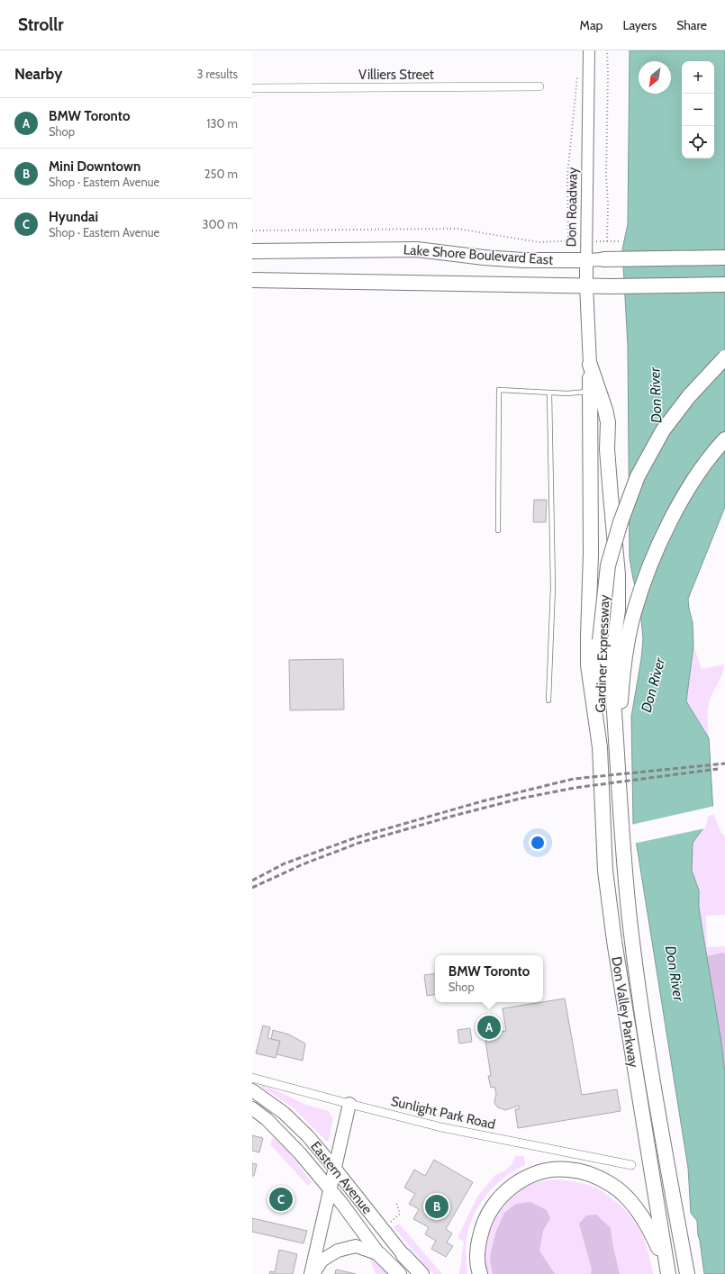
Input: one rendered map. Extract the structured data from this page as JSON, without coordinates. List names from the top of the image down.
{
  "streets": {
    "highway": [
      "Lake Shore Boulevard East",
      "Gardiner Expressway",
      "Don Valley Parkway",
      "Eastern Avenue"
    ],
    "main road": ["Don Roadway"],
    "street": ["Villiers Street", "Sunlight Park Road"]
  },
  "crossings": [
    ["Don Roadway", "Lake Shore Boulevard East"],
    ["Gardiner Expressway", "Don Valley Parkway"]
  ],
  "water": ["Don River"],
  "north": "bottom left",
  "page": {
    "header": "Strollr",
    "nav": ["Map", "Layers", "Share"],
    "heading": ["Nearby", "3 results"],
    "map_buttons": ["+", "−"],
    "list": [
      {
        "mark": "A",
        "name": "BMW Toronto",
        "note": "Shop",
        "value": "130 m"
      },
      {
        "mark": "B",
        "name": "Mini Downtown",
        "note": "Shop · Eastern Avenue",
        "value": "250 m"
      },
      {
        "mark": "C",
        "name": "Hyundai",
        "note": "Shop · Eastern Avenue",
        "value": "300 m"
      }
    ],
    "popup": ["BMW Toronto", "Shop"],
    "pins": ["A", "C", "B"]
  }
}
